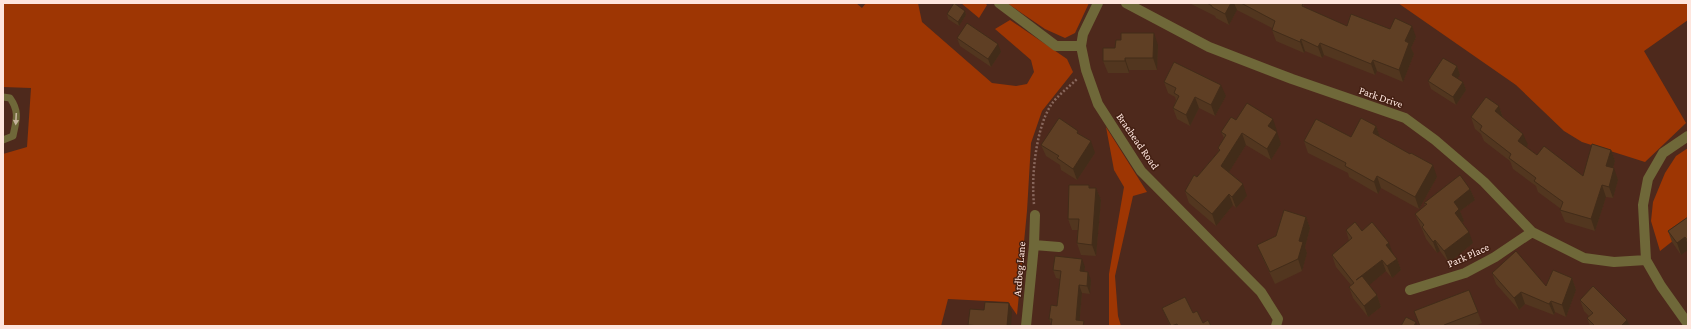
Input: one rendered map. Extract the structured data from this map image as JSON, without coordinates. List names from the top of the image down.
{
  "streets": {
    "street": [
      "Park Drive",
      "Braehead Road",
      "Park Place",
      "Ardbeg Lane"
    ]
  },
  "crossings": [
    ["Park Drive", "Park Place"]
  ]
}
